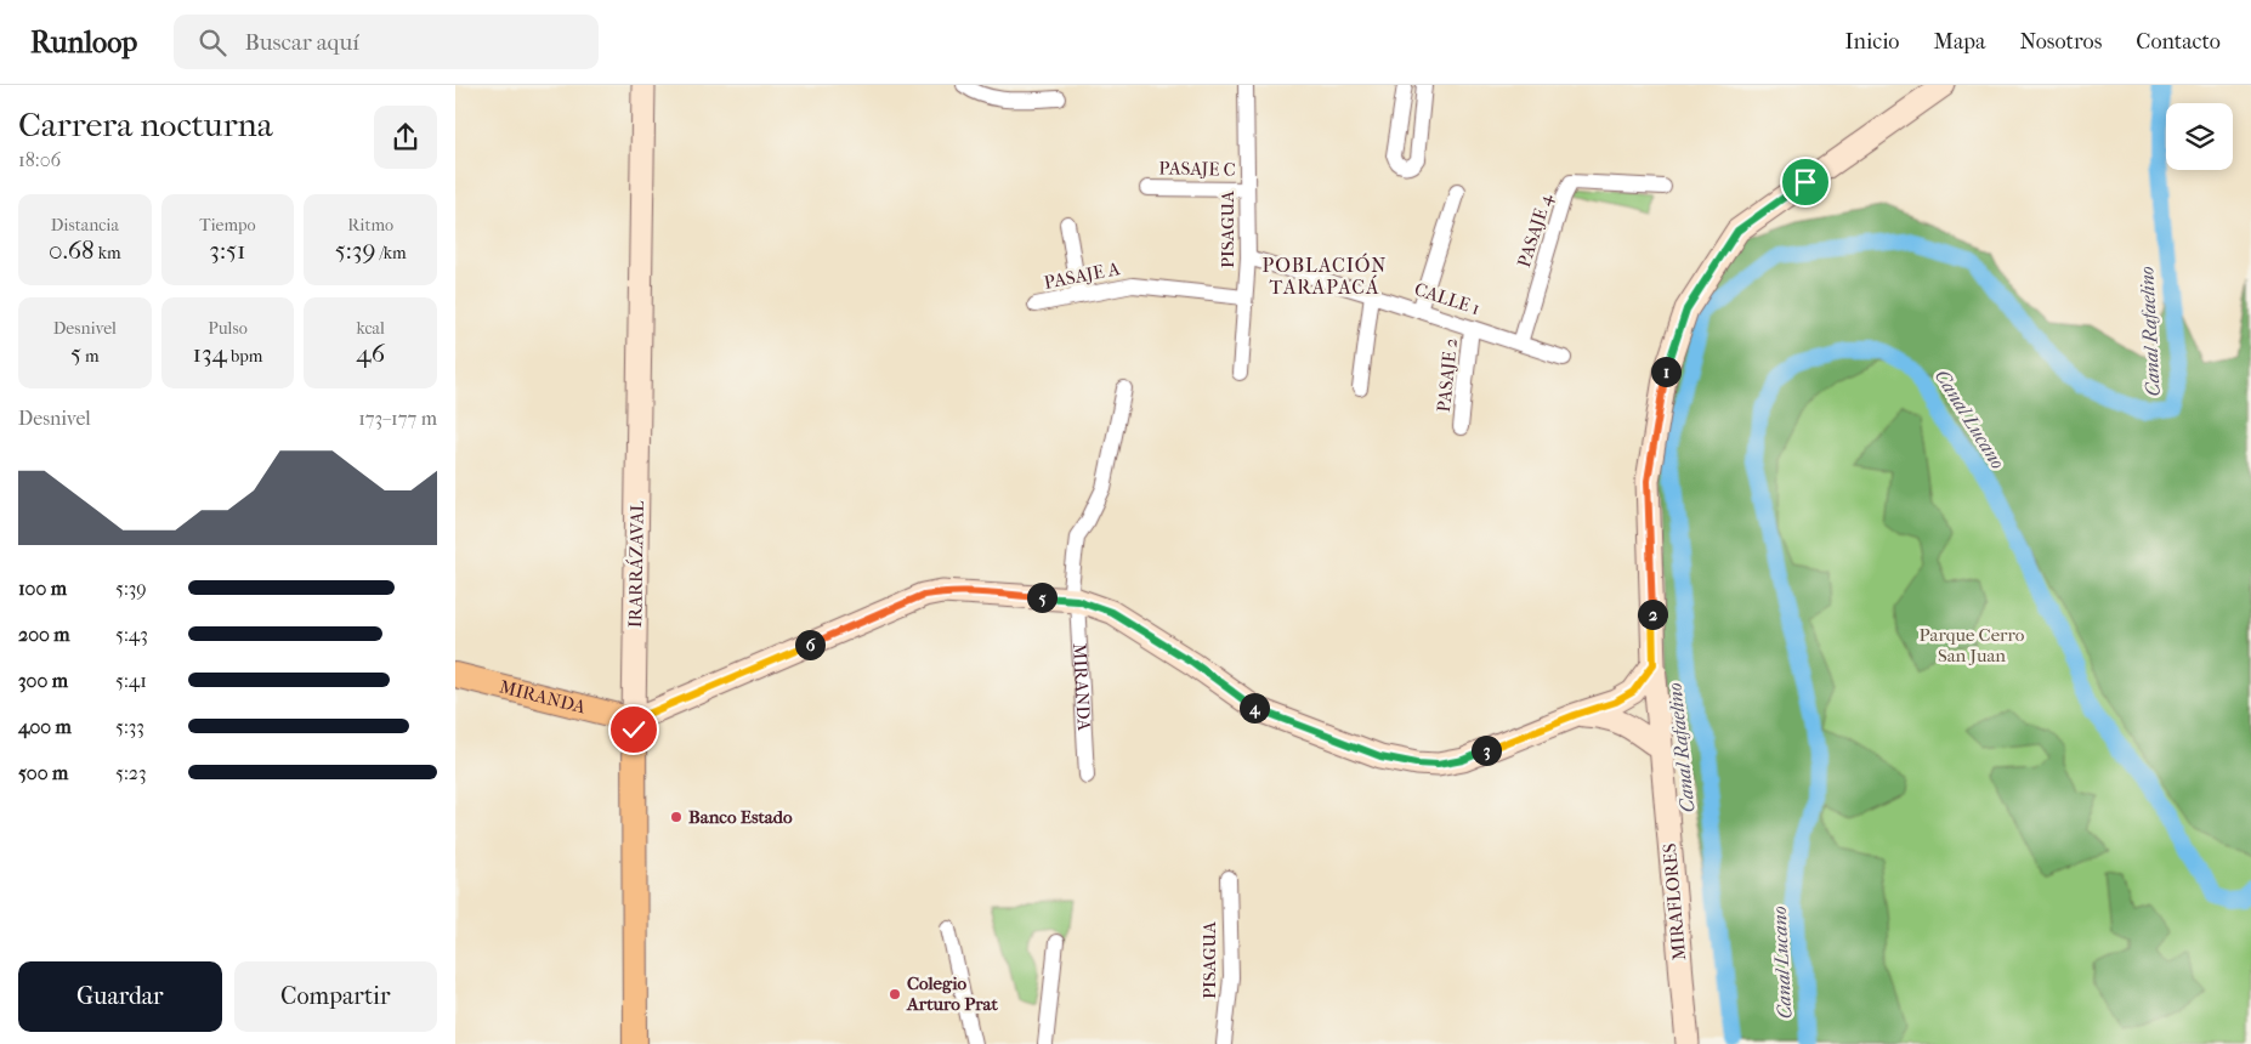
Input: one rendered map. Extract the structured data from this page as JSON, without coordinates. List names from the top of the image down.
{
  "streets": {
    "main road": ["IRARRÁZAVAL", "MIRANDA"],
    "street": [
      "PASAJE C",
      "PISAGUA",
      "PASAJE 4",
      "PASAJE A",
      "CALLE 1",
      "PASAJE 2",
      "MIRAFLORES"
    ]
  },
  "crossings": [
    ["PASAJE C", "PISAGUA"],
    ["PISAGUA", "PASAJE A"],
    ["PISAGUA", "CALLE 1"],
    ["PASAJE 4", "CALLE 1"],
    ["CALLE 1", "PASAJE 2"],
    ["IRARRÁZAVAL", "MIRANDA"]
  ],
  "districts": ["POBLACIÓN TARAPACÁ"],
  "water": ["Canal Rafaelino", "Canal Lucano"],
  "parks": ["Parque Cerro San Juan"],
  "places": ["Banco Estado", "Colegio Arturo Prat"],
  "page": {
    "header": "Runloop",
    "search": "Buscar aquí",
    "nav": [
      "Inicio",
      "Mapa",
      "Nosotros",
      "Contacto"
    ],
    "heading": ["Carrera nocturna", "18:06"],
    "stats": [
      ["Distancia", "0.68 km"],
      ["Tiempo", "3:51"],
      ["Ritmo", "5:39 /km"],
      ["Desnivel", "5 m"],
      ["Pulso", "134 bpm"],
      ["kcal", "46"]
    ],
    "pins": [
      "1",
      "5",
      "2",
      "6",
      "4",
      "3"
    ],
    "chart": ["Desnivel", "173–177 m"],
    "list": [
      {
        "name": "100 m",
        "note": "5:39"
      },
      {
        "name": "200 m",
        "note": "5:43"
      },
      {
        "name": "300 m",
        "note": "5:41"
      },
      {
        "name": "400 m",
        "note": "5:33"
      },
      {
        "name": "500 m",
        "note": "5:23"
      }
    ],
    "buttons": ["Guardar", "Compartir"]
  }
}
